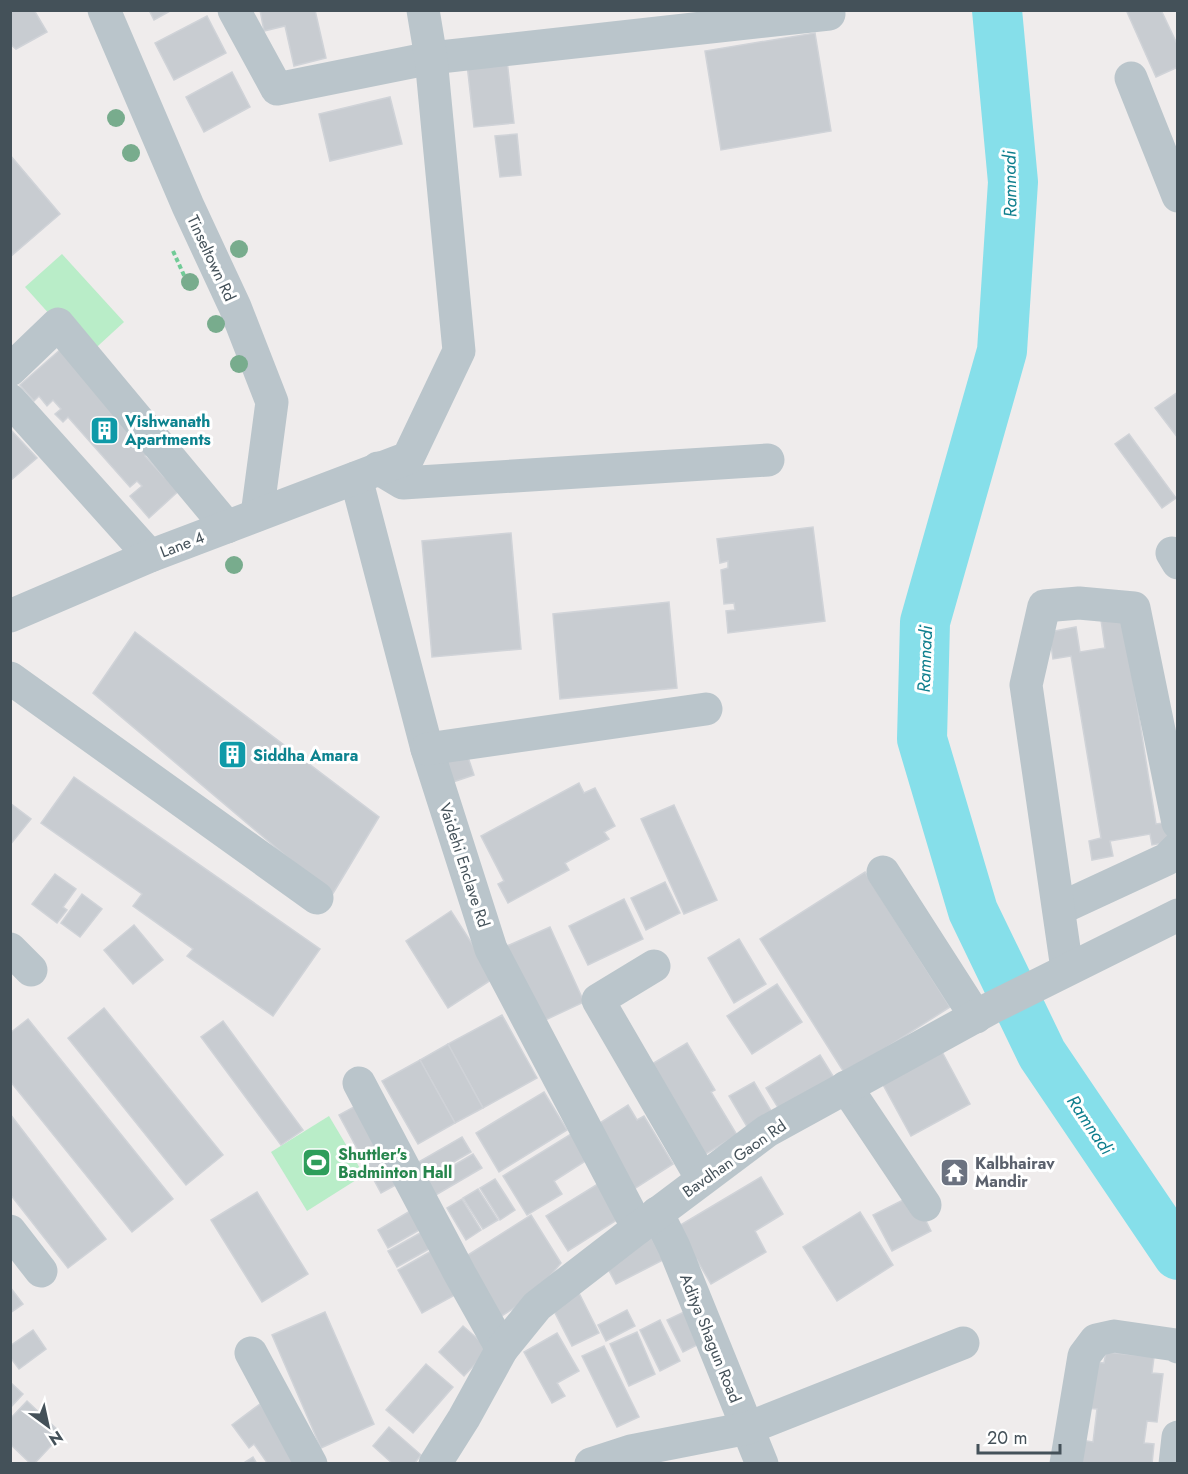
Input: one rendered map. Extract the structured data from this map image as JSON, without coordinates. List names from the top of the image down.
{
  "streets": {
    "street": [
      "Tinseltown Rd",
      "Lane 4",
      "Vaidehi Enclave Rd",
      "Bavdhan Gaon Rd",
      "Aditya Shagun Road"
    ]
  },
  "crossings": [
    ["Tinseltown Rd", "Lane 4"],
    ["Lane 4", "Vaidehi Enclave Rd"],
    ["Vaidehi Enclave Rd", "Bavdhan Gaon Rd"],
    ["Vaidehi Enclave Rd", "Aditya Shagun Road"],
    ["Bavdhan Gaon Rd", "Aditya Shagun Road"]
  ],
  "water": ["Ramnadi"],
  "places": {
    "building": ["Vishwanath Apartments", "Siddha Amara"],
    "sports": ["Shuttler's Badminton Hall"],
    "temple": ["Kalbhairav Mandir"]
  },
  "scale_bar": "20 m",
  "north": "bottom right"
}
